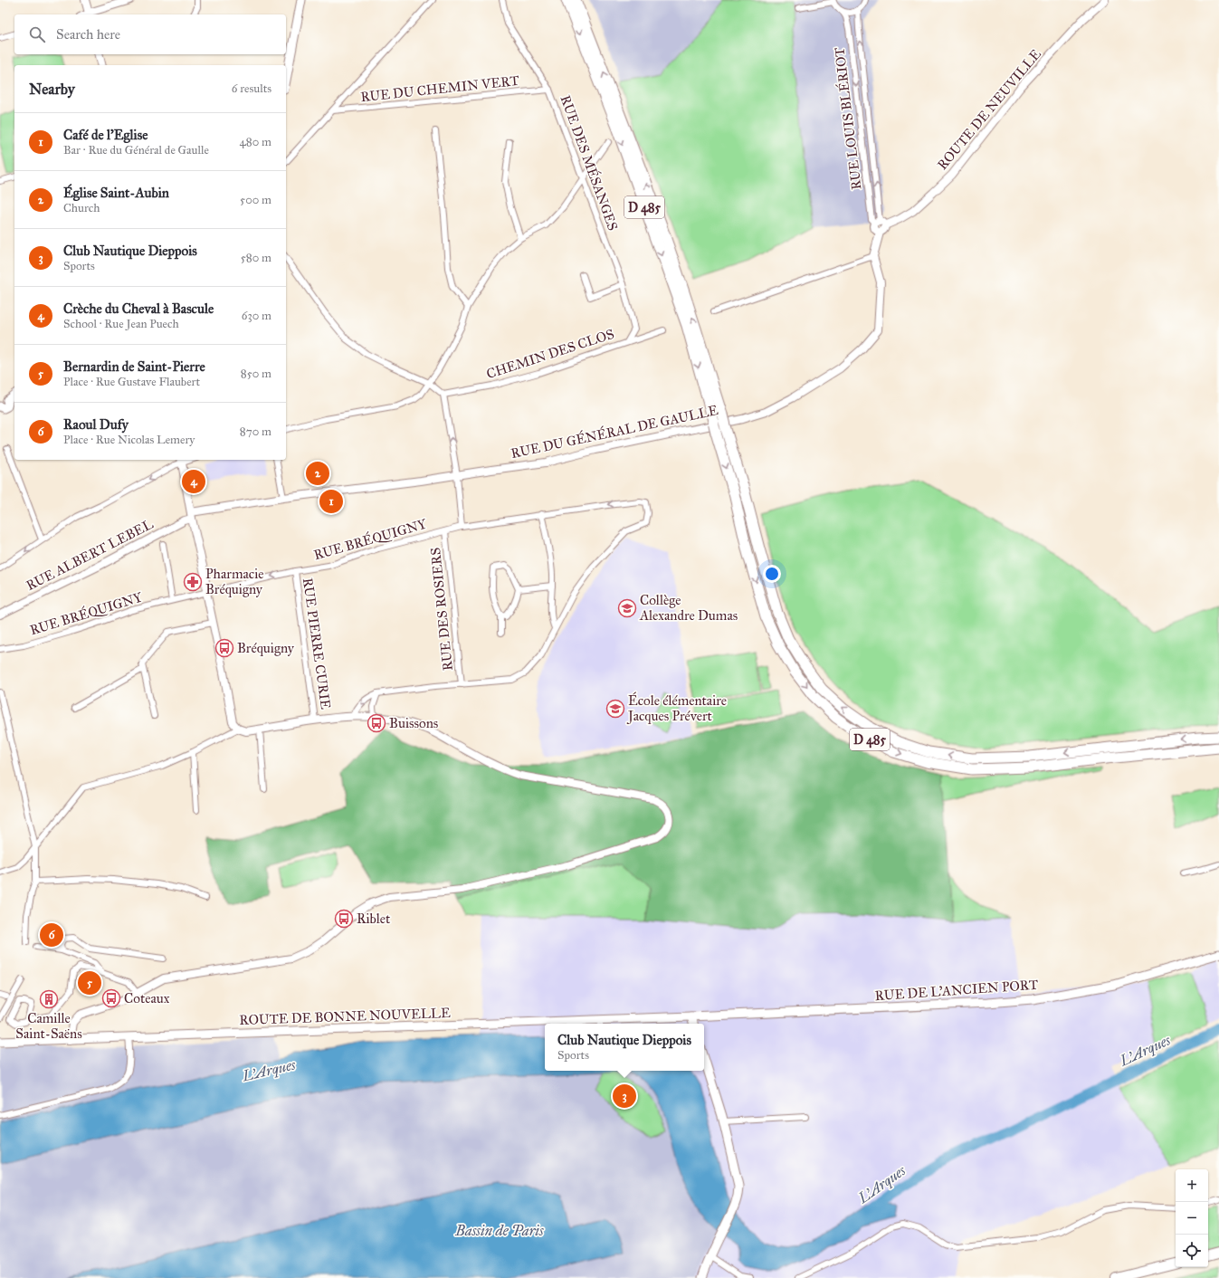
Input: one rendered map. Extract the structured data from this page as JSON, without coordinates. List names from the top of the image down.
{
  "streets": {
    "highway": ["D 485"],
    "main road": ["RUE DE L'ANCIEN PORT", "ROUTE DE BONNE NOUVELLE"],
    "street": [
      "RUE DU CHEMIN VERT",
      "ROUTE DE NEUVILLE",
      "RUE LOUIS BLÉRIOT",
      "RUE DES MÉSANGES",
      "CHEMIN DES CLOS",
      "RUE DU GÉNÉRAL DE GAULLE",
      "RUE BRÉQUIGNY",
      "RUE ALBERT LEBEL",
      "RUE DES ROSIERS",
      "RUE PIERRE CURIE"
    ]
  },
  "crossings": [
    ["RUE DU CHEMIN VERT", "RUE DES MÉSANGES"],
    ["ROUTE DE NEUVILLE", "RUE LOUIS BLÉRIOT"],
    ["RUE DES MÉSANGES", "CHEMIN DES CLOS"],
    ["RUE DU GÉNÉRAL DE GAULLE", "RUE ALBERT LEBEL"],
    ["RUE BRÉQUIGNY", "RUE DES ROSIERS"],
    ["RUE BRÉQUIGNY", "RUE PIERRE CURIE"],
    ["RUE DE L'ANCIEN PORT", "ROUTE DE BONNE NOUVELLE"]
  ],
  "water": ["L'Arques", "Bassin de Paris"],
  "places": {
    "pharmacy": ["Pharmacie Bréquigny"],
    "school or university": ["Collège Alexandre Dumas", "École élémentaire Jacques Prévert"],
    "bus stop": [
      "Bréquigny",
      "Buissons",
      "Riblet",
      "Coteaux"
    ],
    "building": ["Camille Saint-Saëns"]
  },
  "page": {
    "search": "Search here",
    "heading": ["Nearby", "6 results"],
    "list": [
      {
        "mark": "1",
        "name": "Café de l'Eglise",
        "note": "Bar · Rue du Général de Gaulle",
        "value": "480 m"
      },
      {
        "mark": "2",
        "name": "Église Saint-Aubin",
        "note": "Church",
        "value": "500 m"
      },
      {
        "mark": "3",
        "name": "Club Nautique Dieppois",
        "note": "Sports",
        "value": "580 m"
      },
      {
        "mark": "4",
        "name": "Crèche du Cheval à Bascule",
        "note": "School · Rue Jean Puech",
        "value": "630 m"
      },
      {
        "mark": "5",
        "name": "Bernardin de Saint-Pierre",
        "note": "Place · Rue Gustave Flaubert",
        "value": "850 m"
      },
      {
        "mark": "6",
        "name": "Raoul Dufy",
        "note": "Place · Rue Nicolas Lemery",
        "value": "870 m"
      }
    ],
    "pins": [
      "2",
      "4",
      "1",
      "6",
      "5",
      "3"
    ],
    "popup": ["Club Nautique Dieppois", "Sports"],
    "map_buttons": ["+", "−"]
  }
}
